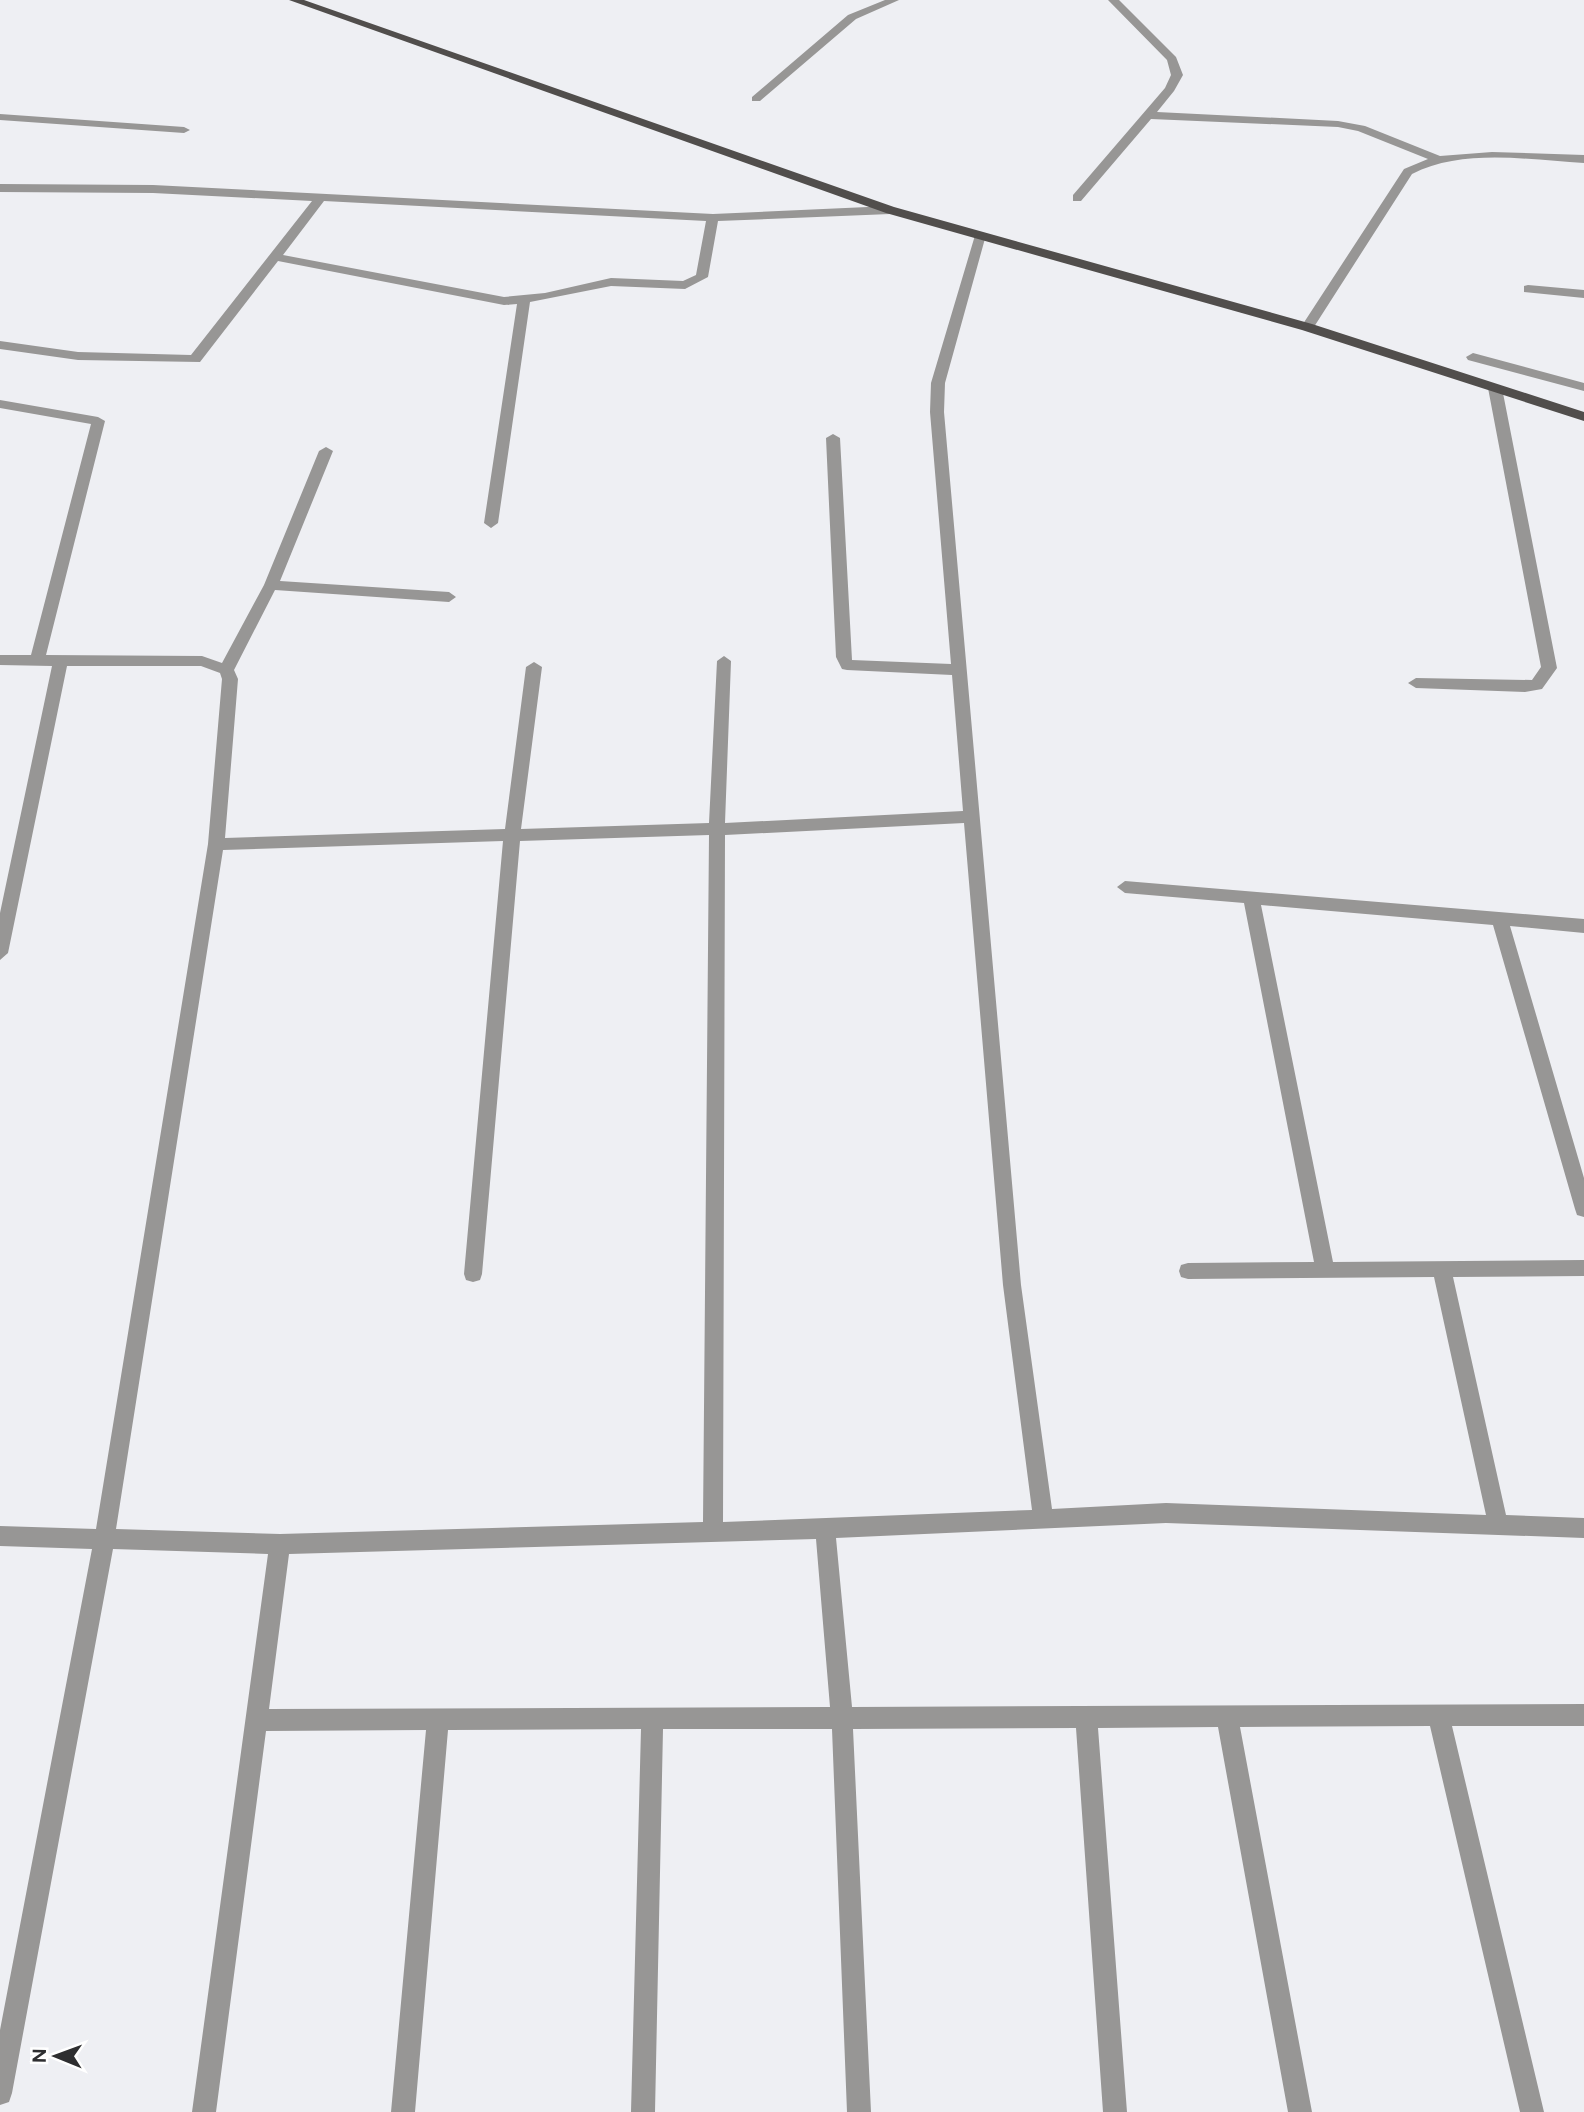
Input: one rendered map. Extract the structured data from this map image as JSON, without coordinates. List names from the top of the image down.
{
  "north": "left"
}
